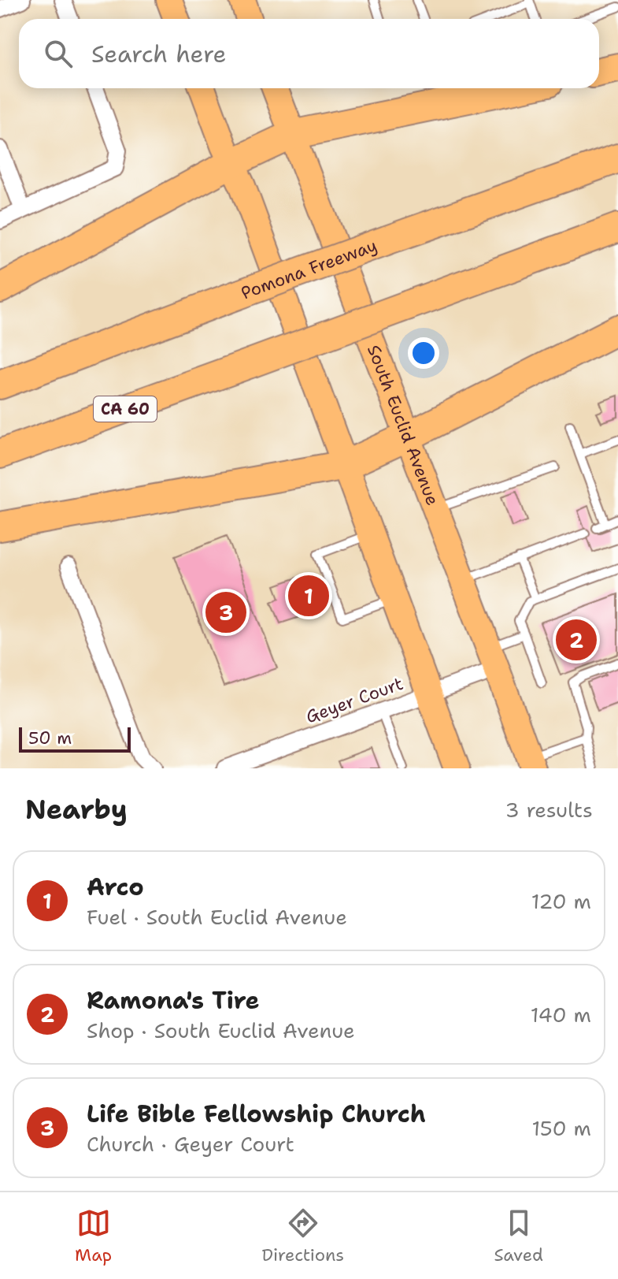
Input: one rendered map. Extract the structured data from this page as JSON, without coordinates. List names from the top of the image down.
{
  "streets": {
    "highway": ["Pomona Freeway", "CA 60"],
    "main road": ["South Euclid Avenue"],
    "street": ["Geyer Court"]
  },
  "crossings": [
    ["South Euclid Avenue", "Geyer Court"]
  ],
  "scale_bar": "50 m",
  "page": {
    "search": "Search here",
    "pins": ["1", "3", "2"],
    "scale": "50 m",
    "heading": ["Nearby", "3 results"],
    "list": [
      {
        "mark": "1",
        "name": "Arco",
        "note": "Fuel · South Euclid Avenue",
        "value": "120 m"
      },
      {
        "mark": "2",
        "name": "Ramona's Tire",
        "note": "Shop · South Euclid Avenue",
        "value": "140 m"
      },
      {
        "mark": "3",
        "name": "Life Bible Fellowship Church",
        "note": "Church · Geyer Court",
        "value": "150 m"
      }
    ],
    "nav": ["Map", "Directions", "Saved"]
  }
}
